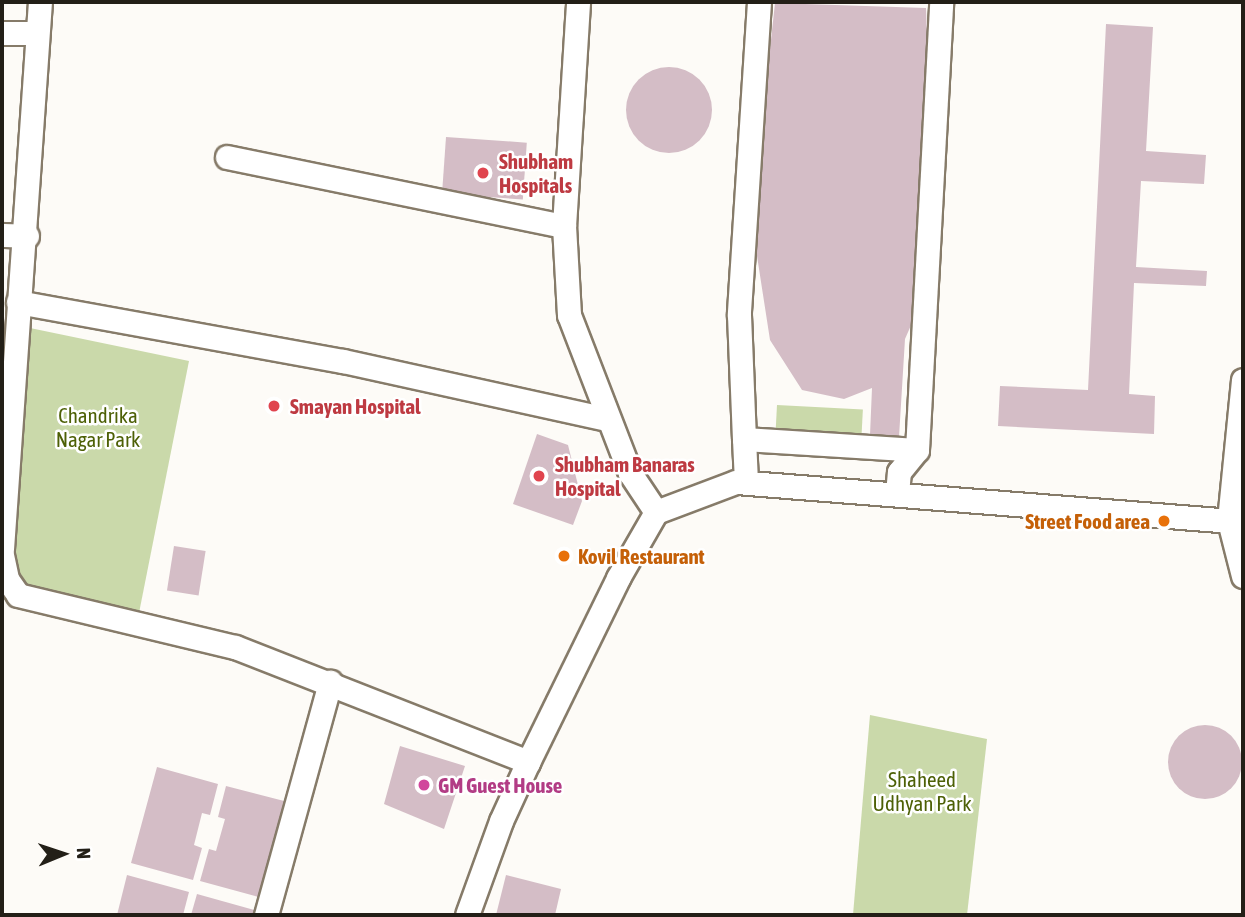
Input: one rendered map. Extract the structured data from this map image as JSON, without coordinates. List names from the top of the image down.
{
  "parks": ["Chandrika Nagar Park", "Shaheed Udhyan Park"],
  "places": [
    "Shubham Hospitals",
    "Smayan Hospital",
    "Shubham Banaras Hospital",
    "Street Food area",
    "Kovil Restaurant",
    "GM Guest House"
  ],
  "north": "right"
}
